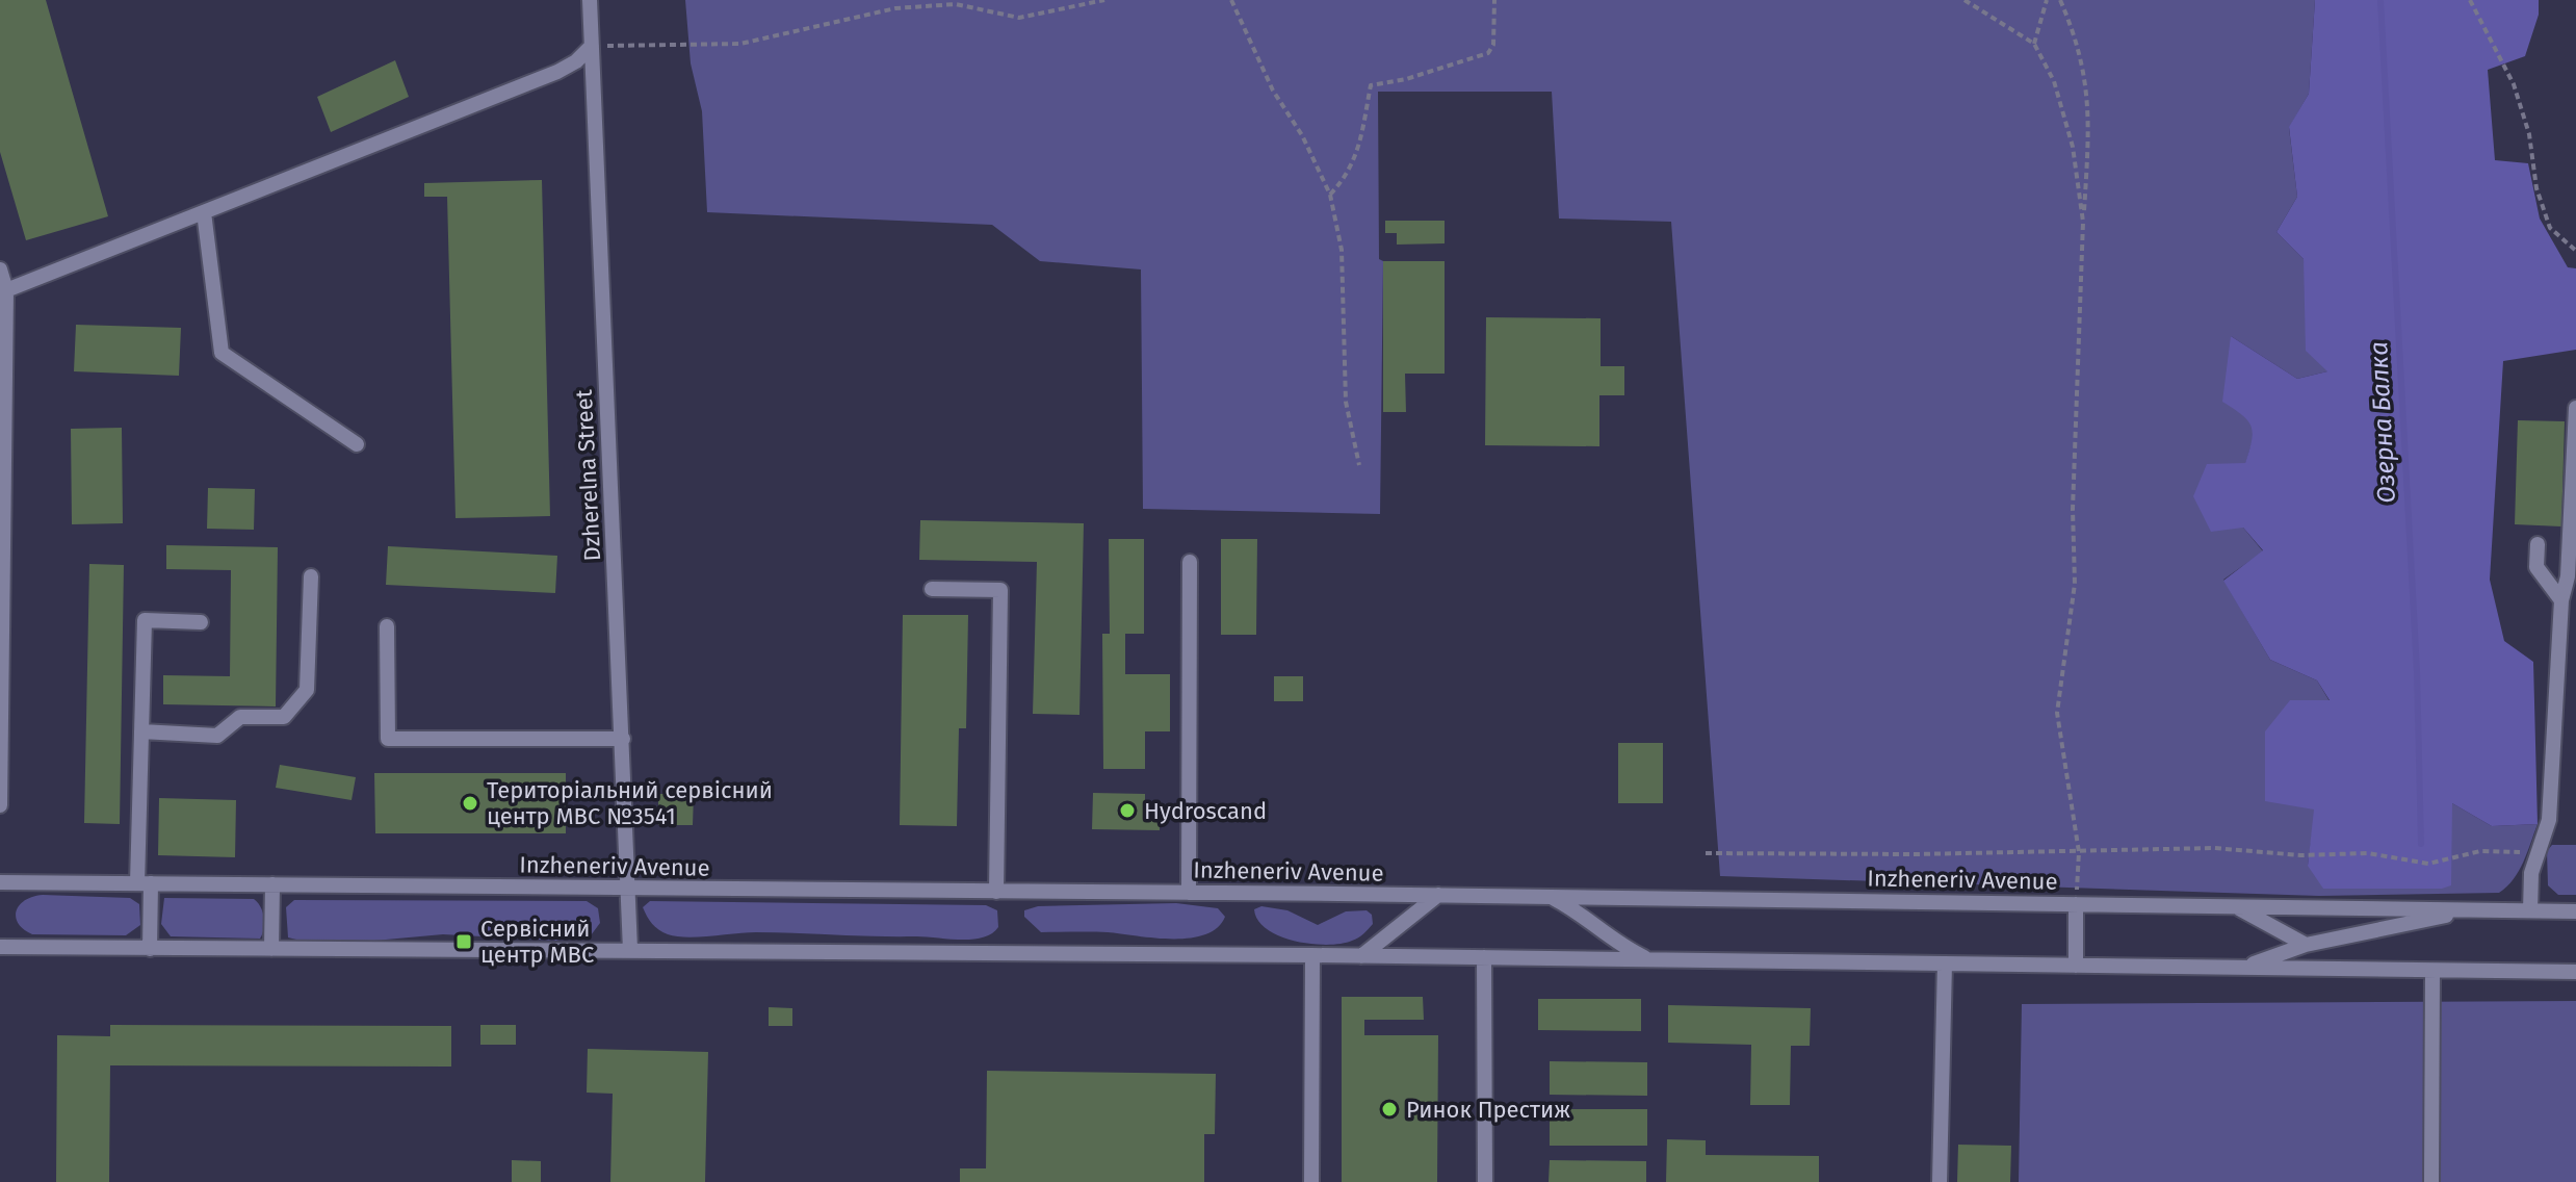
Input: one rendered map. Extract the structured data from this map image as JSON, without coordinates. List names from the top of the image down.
{
  "streets": {
    "street": ["Dzherelna Street", "Inzheneriv Avenue"]
  },
  "crossings": [
    ["Dzherelna Street", "Inzheneriv Avenue"]
  ],
  "water": ["Озерна Балка"],
  "places": {
    "other": ["Територіальний сервісний центр МВС №3541", "Hydroscand", "Ринок Престиж"],
    "transit": ["Сервісний центр МВС"]
  }
}
